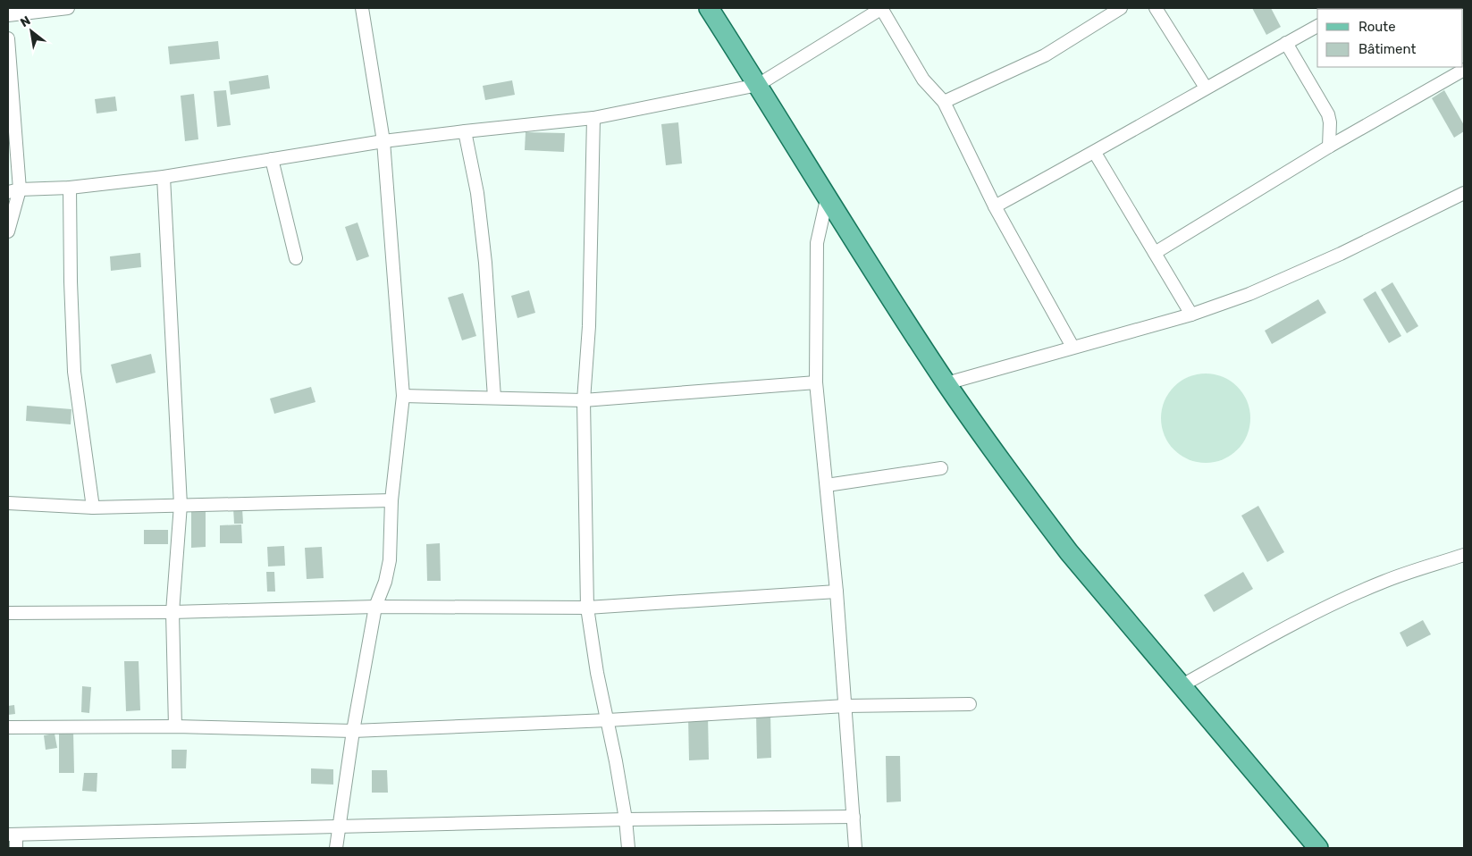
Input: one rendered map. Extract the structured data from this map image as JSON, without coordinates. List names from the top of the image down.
{
  "legend": ["Route", "Bâtiment"],
  "north": "top left"
}
